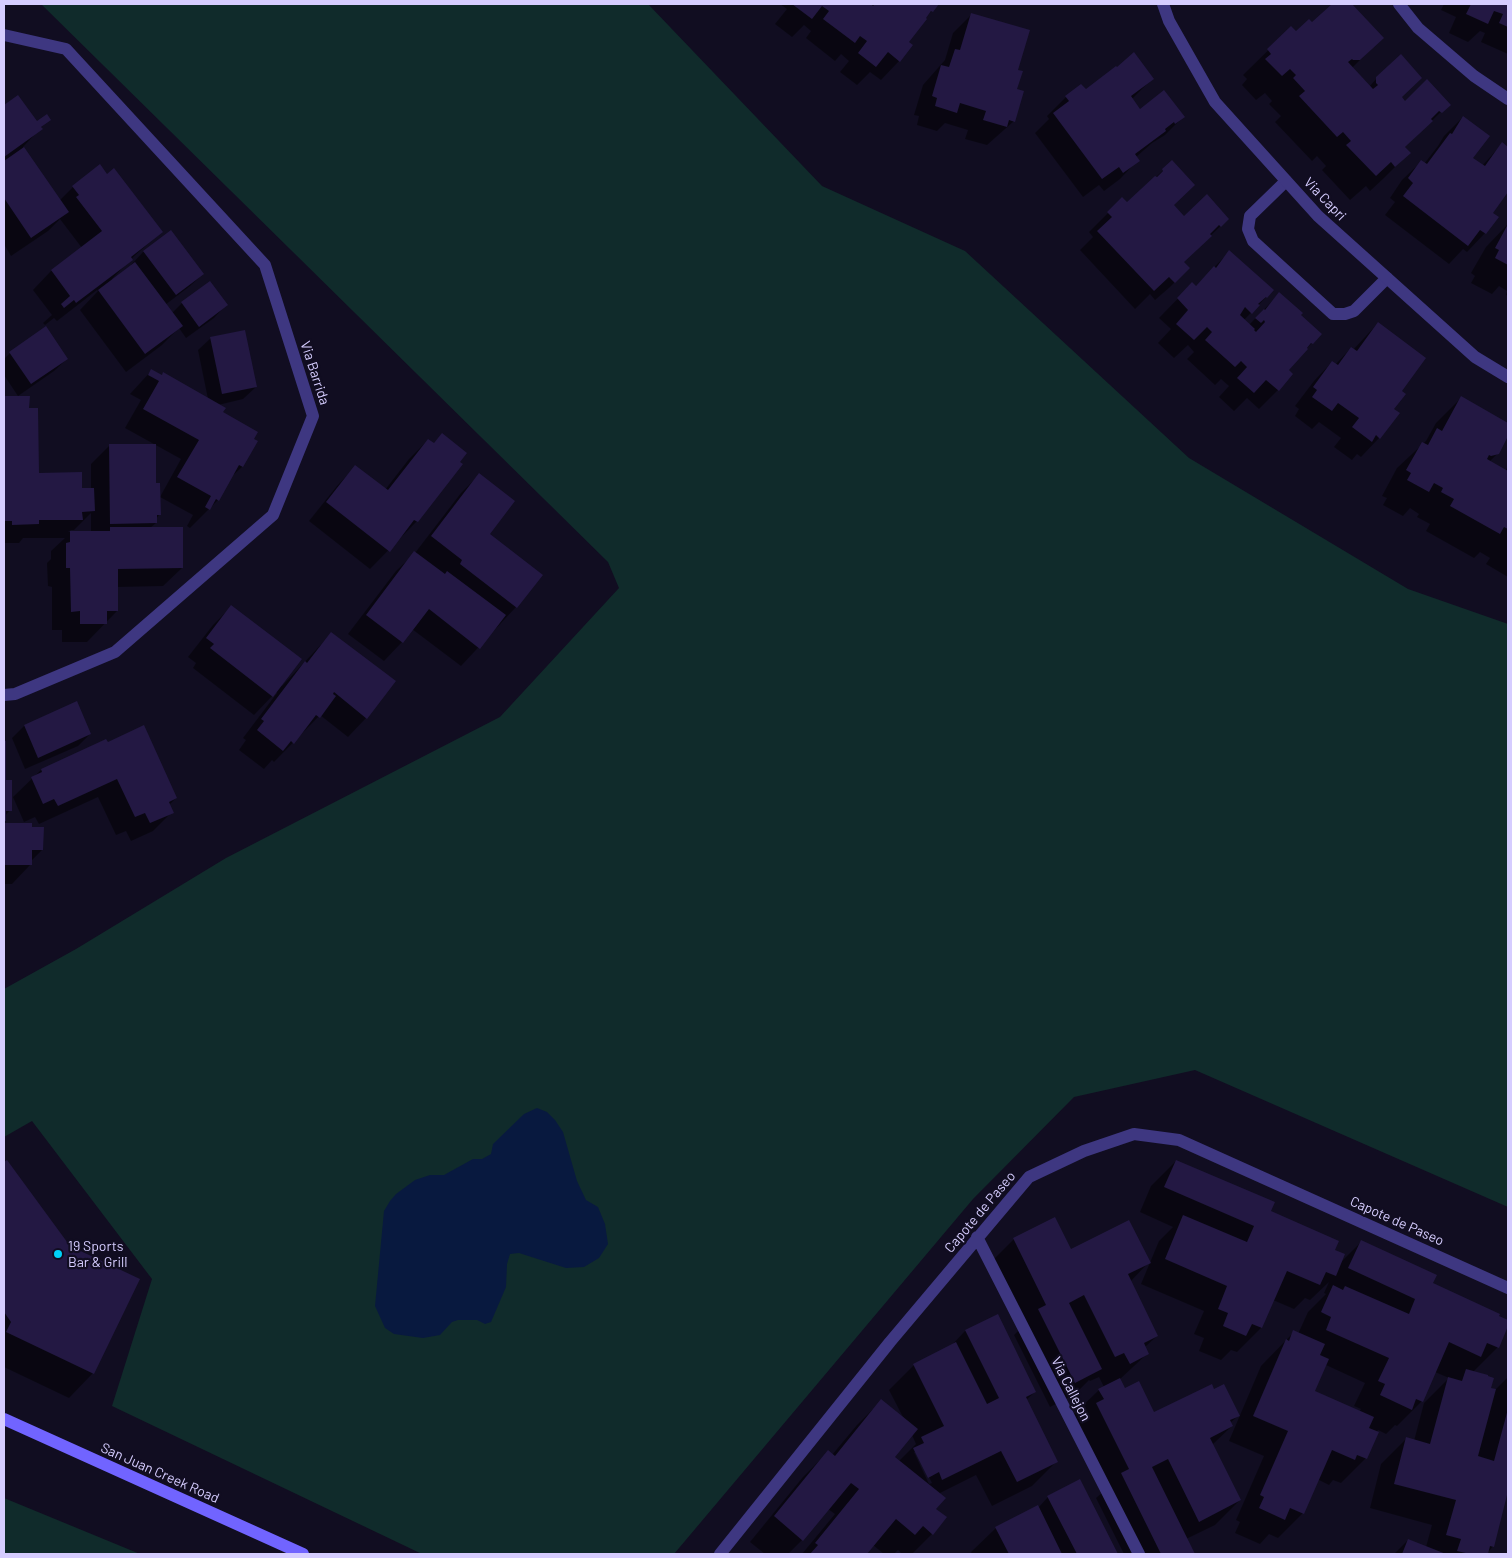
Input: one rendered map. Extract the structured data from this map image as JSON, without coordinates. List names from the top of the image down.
{
  "streets": {
    "main road": ["San Juan Creek Road"],
    "street": [
      "Via Capri",
      "Via Barrida",
      "Capote de Paseo",
      "Via Callejon"
    ]
  },
  "crossings": [
    ["Capote de Paseo", "Via Callejon"]
  ],
  "places": ["19 Sports Bar & Grill"]
}
